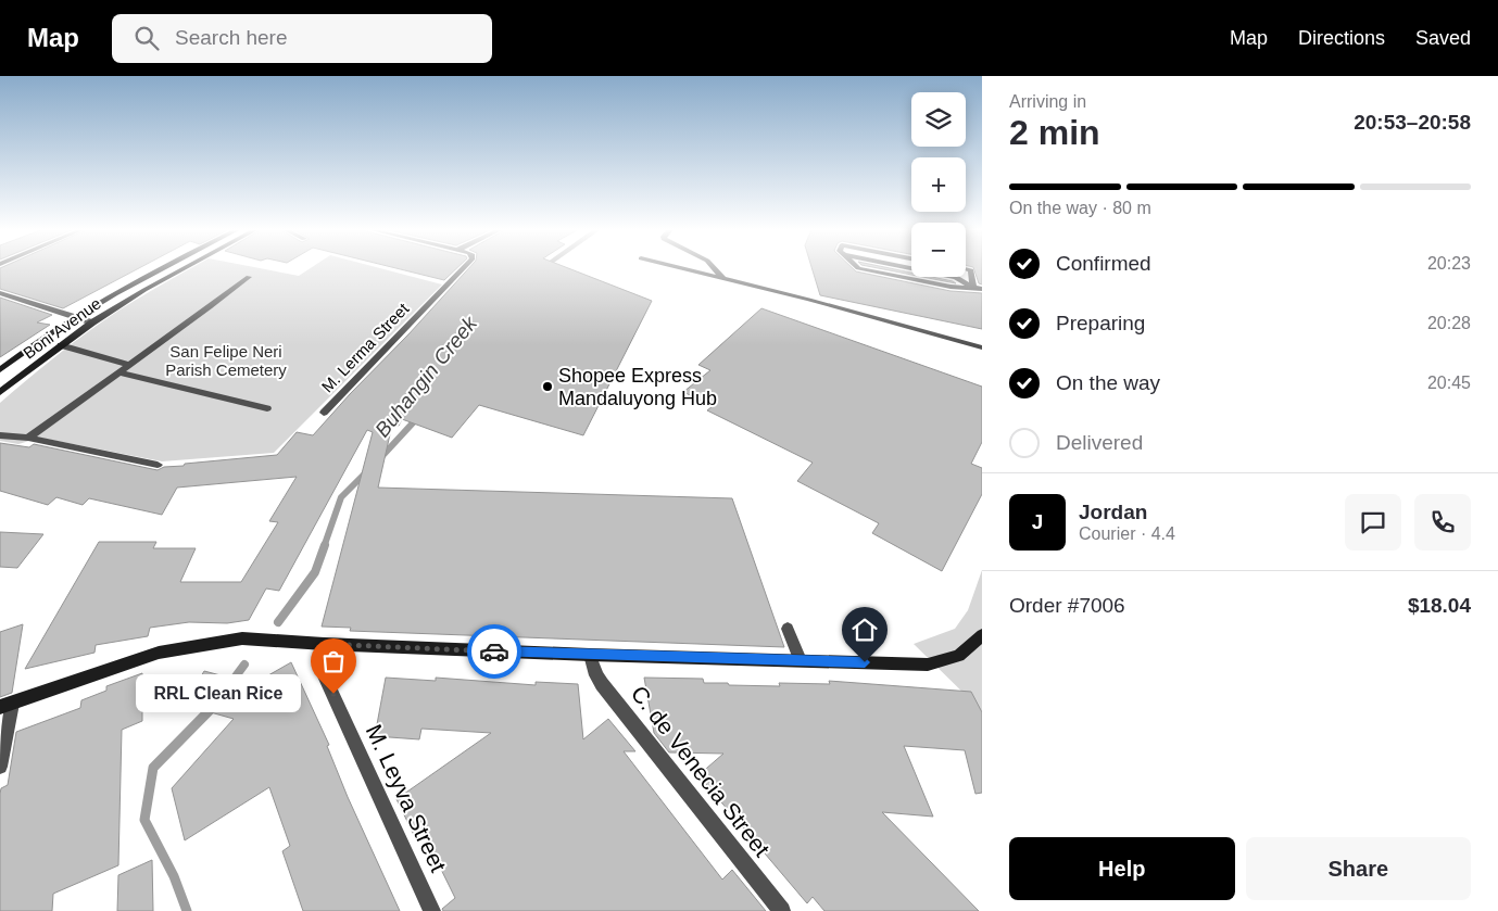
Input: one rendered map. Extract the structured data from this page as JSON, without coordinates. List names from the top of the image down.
{
  "streets": {
    "main road": ["Boni Avenue"],
    "street": ["M. Lerma Street", "C. de Venecia Street", "M. Leyva Street"]
  },
  "water": ["Buhangin Creek"],
  "parks": ["San Felipe Neri Parish Cemetery"],
  "places": ["Shopee Express Mandaluyong Hub", "RRL Clean Rice"],
  "page": {
    "header": "Map",
    "search": "Search here",
    "nav": ["Map", "Directions", "Saved"],
    "heading": ["2 min", "Arriving in", "20:53–20:58"],
    "panel": [
      "Jordan",
      "Courier · 4.4",
      "Order #7006",
      "$18.04"
    ],
    "map_buttons": ["+", "−"],
    "bar": "On the way · 80 m",
    "list": [
      ["Confirmed", "20:23"],
      ["Preparing", "20:28"],
      ["On the way", "20:45"],
      "Delivered"
    ],
    "round": "J",
    "bubble": "RRL Clean Rice",
    "buttons": ["Help", "Share"]
  }
}
